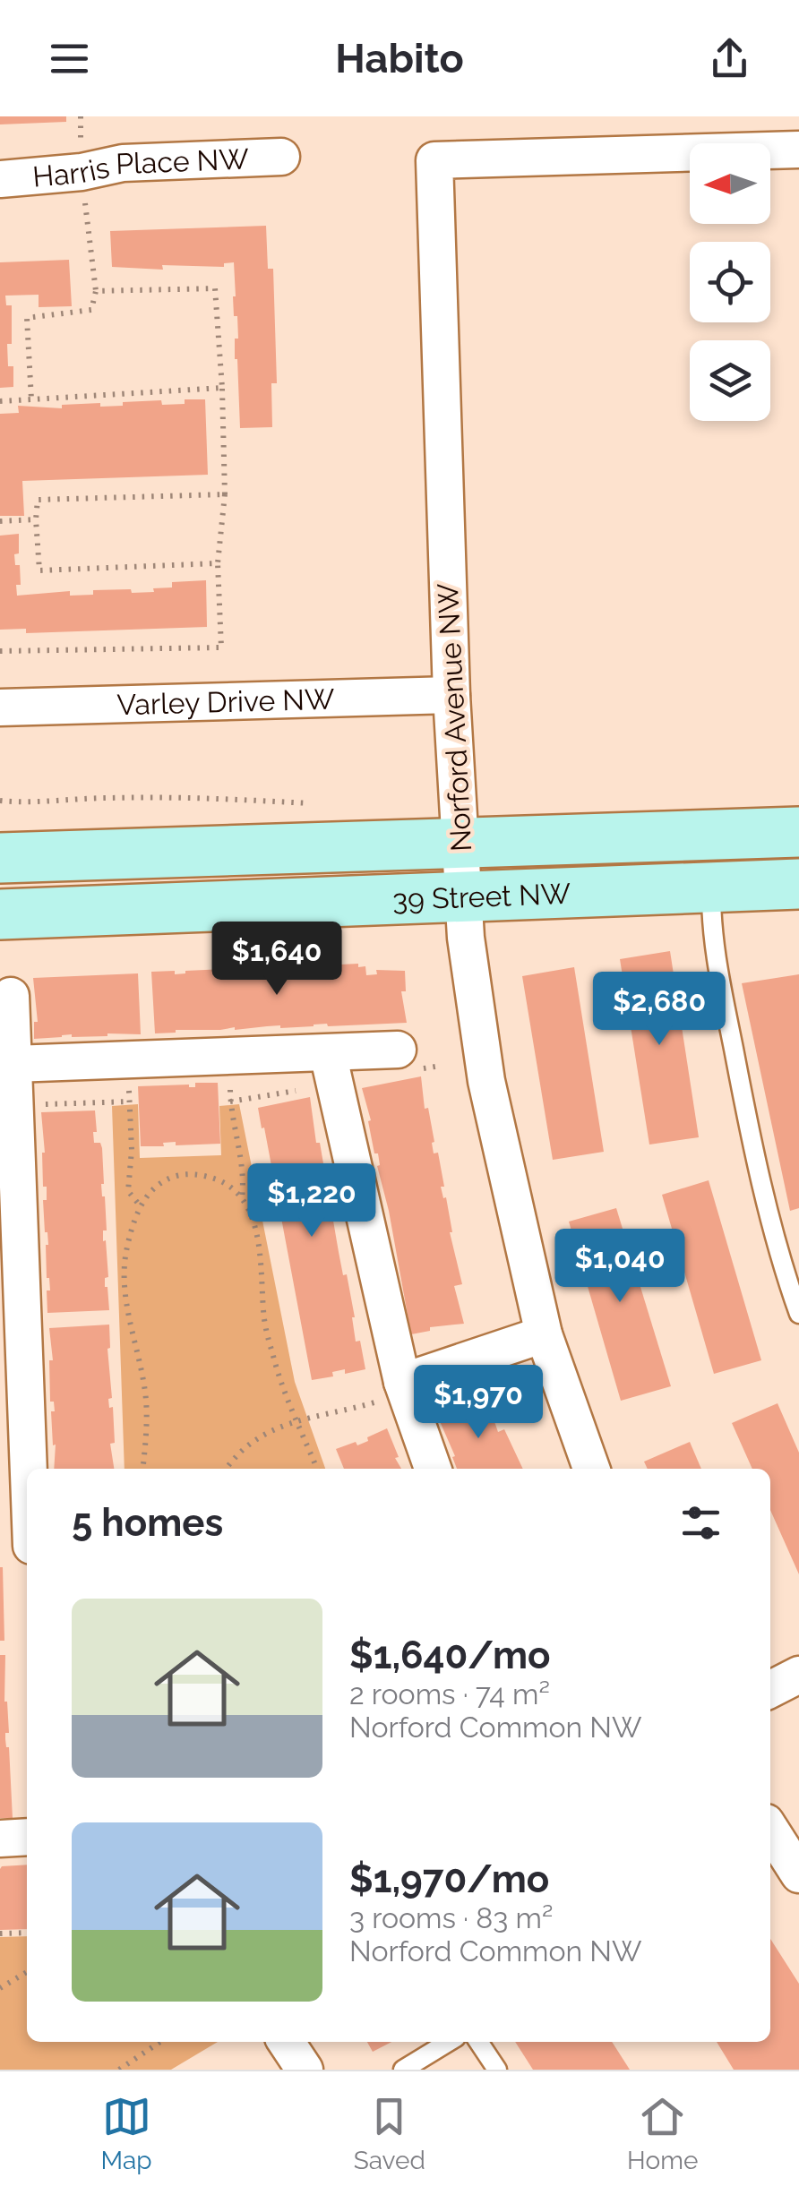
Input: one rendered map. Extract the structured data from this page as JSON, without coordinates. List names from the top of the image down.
{
  "streets": {
    "street": [
      "Harris Place NW",
      "Varley Drive NW",
      "Norford Avenue NW",
      "39 Street NW"
    ]
  },
  "crossings": [
    ["Varley Drive NW", "Norford Avenue NW"],
    ["Norford Avenue NW", "39 Street NW"]
  ],
  "north": "left",
  "page": {
    "header": "Habito",
    "price": [
      "$1,640",
      "$2,680",
      "$1,220",
      "$1,040",
      "$1,970"
    ],
    "heading": "5 homes",
    "list": [
      {
        "name": "$1,640/mo",
        "note": "2 rooms · 74 m² · Norford Common NW"
      },
      {
        "name": "$1,970/mo",
        "note": "3 rooms · 83 m² · Norford Common NW"
      }
    ],
    "tabs": ["Map", "Saved", "Home"]
  }
}
